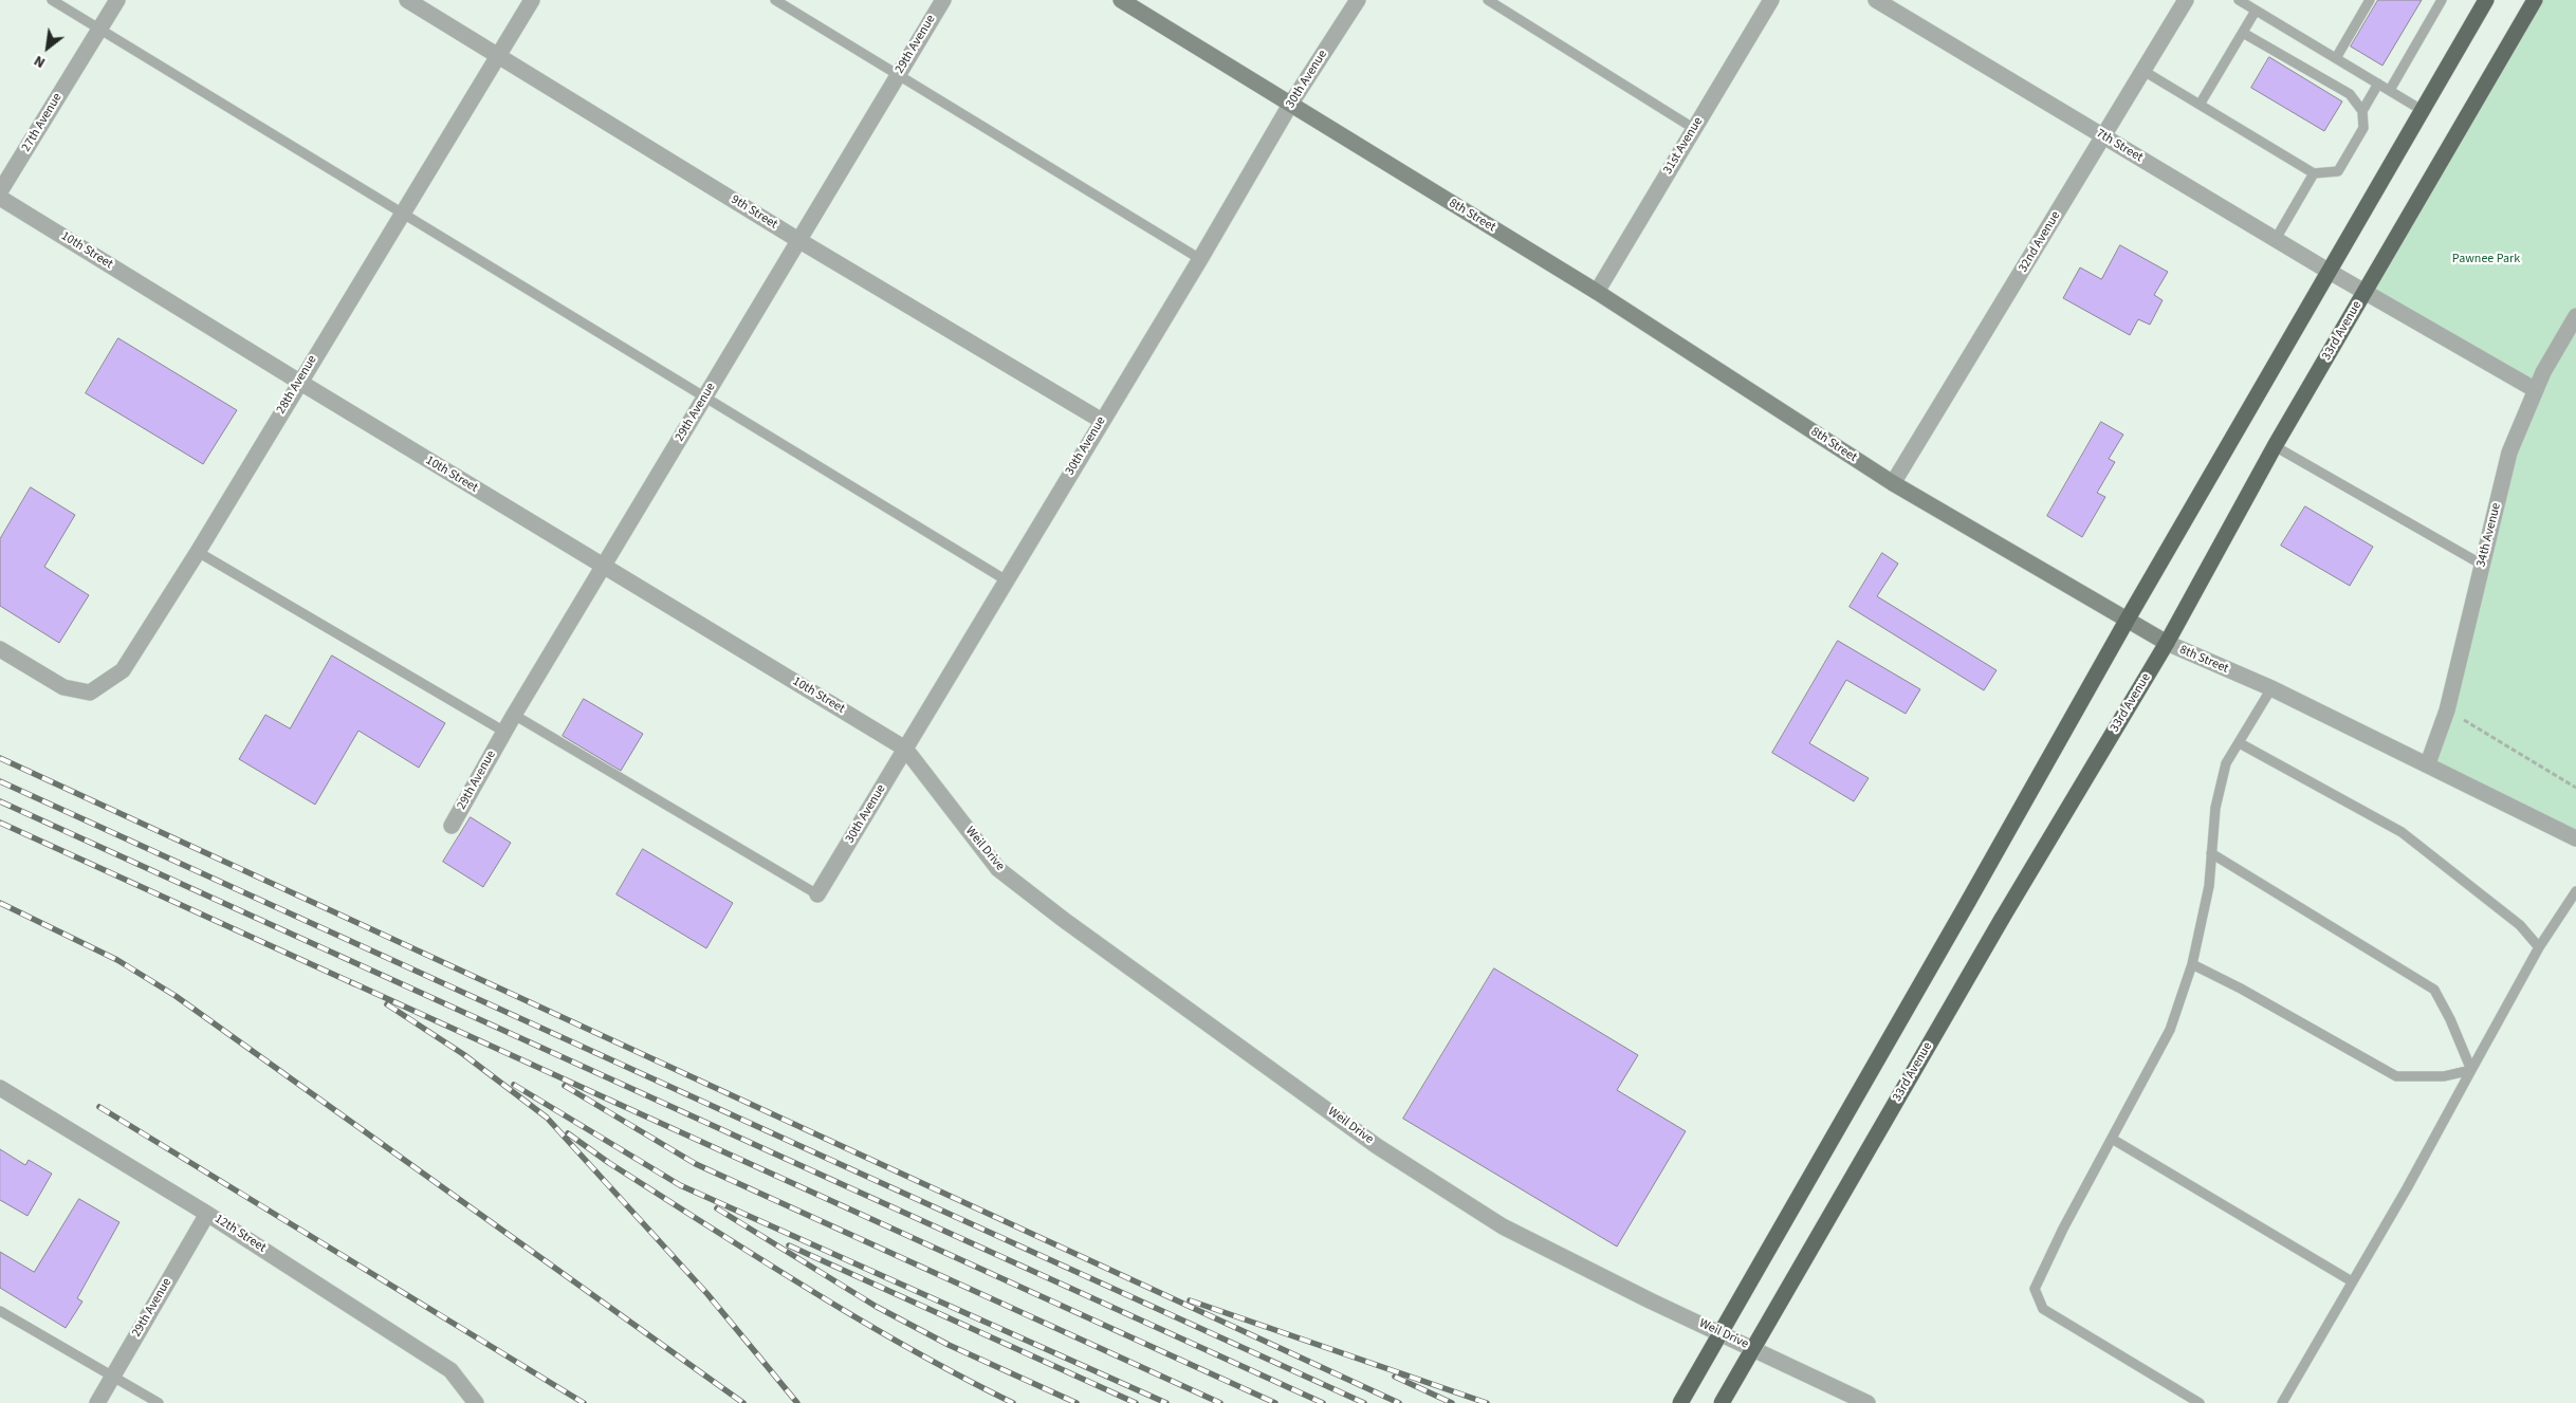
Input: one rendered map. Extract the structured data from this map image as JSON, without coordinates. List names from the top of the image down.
{
  "streets": {
    "highway": ["33rd Avenue"],
    "main road": ["8th Street"],
    "street": [
      "29th Avenue",
      "30th Avenue",
      "27th Avenue",
      "31st Avenue",
      "7th Street",
      "9th Street",
      "32nd Avenue",
      "10th Street",
      "28th Avenue",
      "34th Avenue",
      "Weil Drive",
      "12th Street"
    ]
  },
  "crossings": [
    ["29th Avenue", "9th Street"],
    ["29th Avenue", "10th Street"],
    ["29th Avenue", "12th Street"],
    ["30th Avenue", "9th Street"],
    ["30th Avenue", "8th Street"],
    ["30th Avenue", "10th Street"],
    ["30th Avenue", "Weil Drive"],
    ["31st Avenue", "8th Street"],
    ["7th Street", "32nd Avenue"],
    ["7th Street", "33rd Avenue"],
    ["7th Street", "34th Avenue"],
    ["9th Street", "28th Avenue"],
    ["8th Street", "32nd Avenue"],
    ["8th Street", "33rd Avenue"],
    ["8th Street", "34th Avenue"],
    ["10th Street", "28th Avenue"],
    ["10th Street", "Weil Drive"]
  ],
  "parks": ["Pawnee Park"],
  "north": "bottom left"
}
